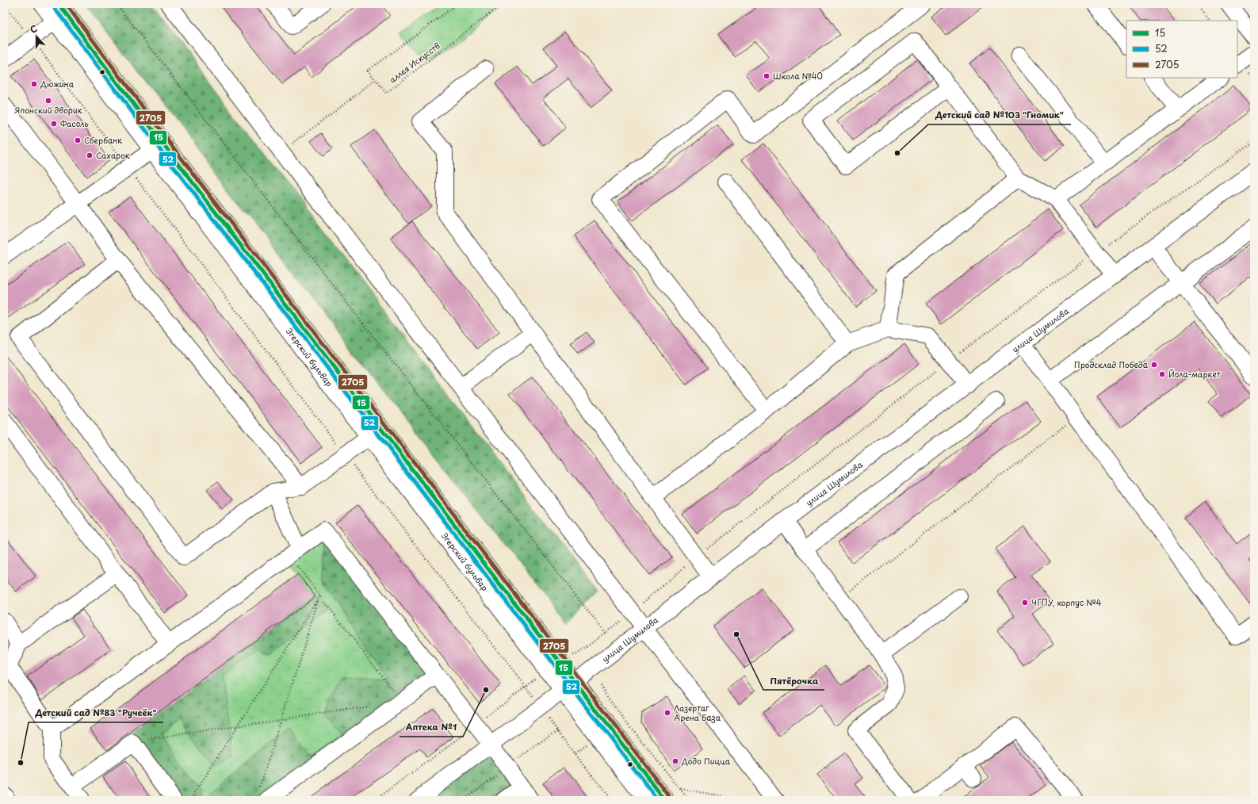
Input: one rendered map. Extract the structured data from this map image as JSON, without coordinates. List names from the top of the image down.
{
  "streets": {
    "main road": ["Эгерский бульвар"],
    "street": ["улица Шумилова"],
    "path": ["аллея Искусств"]
  },
  "crossings": [
    ["улица Шумилова", "Эгерский бульвар"]
  ],
  "places": [
    "Школа №40",
    "Дюжина",
    "Японский дворик",
    "Фасоль",
    "Сбербанк",
    "Детский сад №103 \"Гномик\"",
    "Сахарок",
    "Продсклад Победа",
    "Йола-маркет",
    "ЧГПУ, корпус №4",
    "Пятёрочка",
    "Аптека №1",
    "Лазертаг Арена База",
    "Додо Пицца",
    "Детский сад №83 \"Ручеёк\""
  ],
  "lines": ["transit line 15", "transit line 2705", "transit line 52"],
  "legend": ["15", "52", "2705"],
  "north": "top"
}
